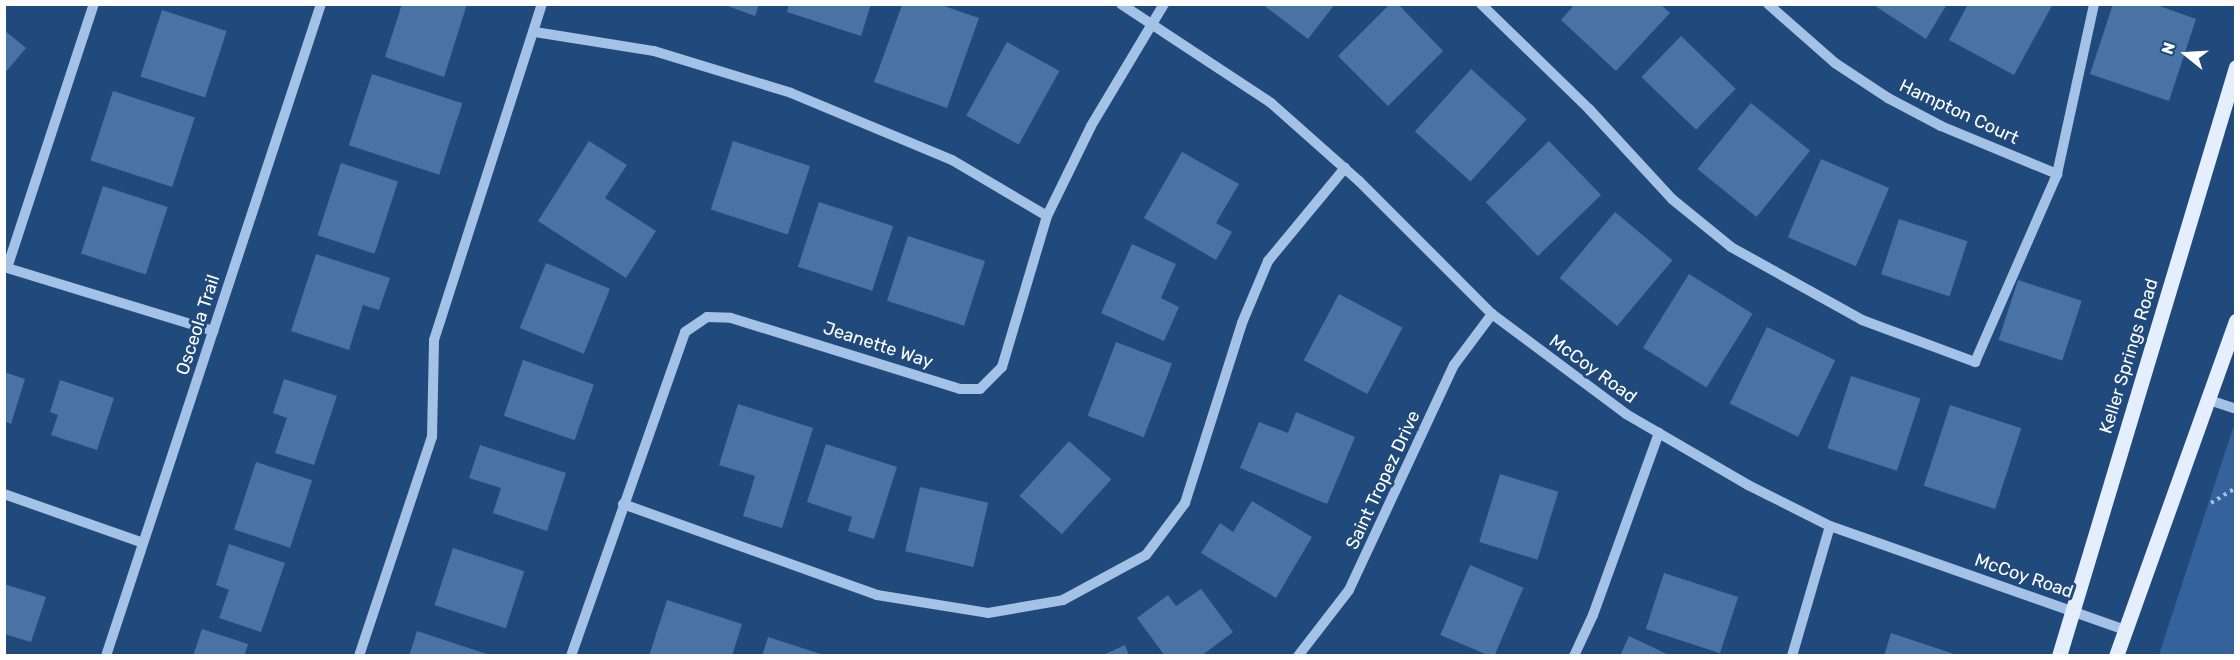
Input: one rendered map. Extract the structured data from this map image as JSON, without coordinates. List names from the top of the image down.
{
  "streets": {
    "main road": ["Keller Springs Road"],
    "street": [
      "Hampton Court",
      "Osceola Trail",
      "Jeanette Way",
      "McCoy Road",
      "Saint Tropez Drive"
    ]
  },
  "crossings": [
    ["Jeanette Way", "McCoy Road"],
    ["Keller Springs Road", "McCoy Road"],
    ["McCoy Road", "Saint Tropez Drive"]
  ],
  "north": "left"
}
